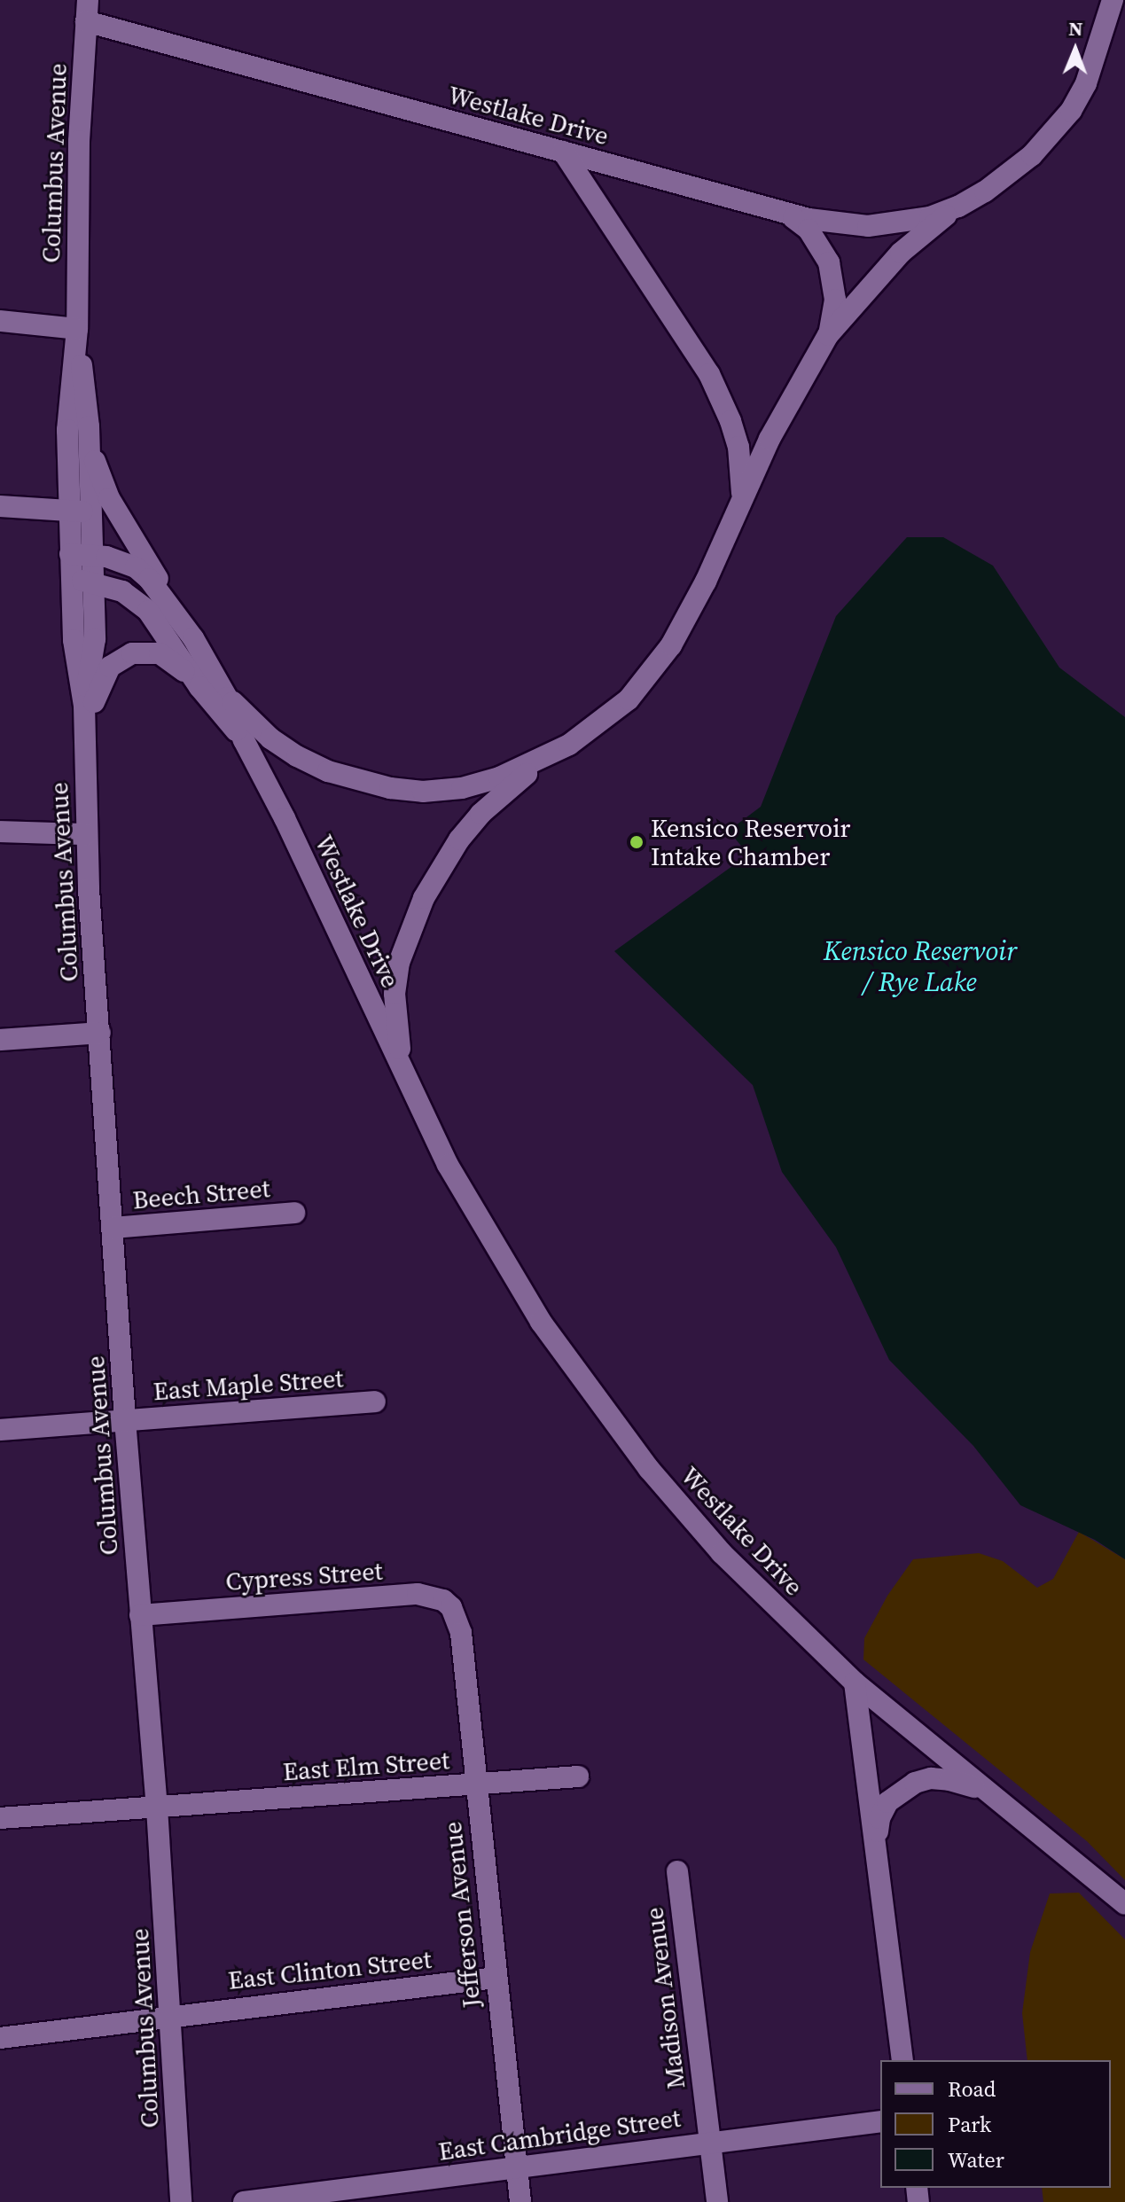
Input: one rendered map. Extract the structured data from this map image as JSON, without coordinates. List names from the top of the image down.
{
  "streets": {
    "street": [
      "Westlake Drive",
      "Columbus Avenue",
      "Beech Street",
      "East Maple Street",
      "Cypress Street",
      "East Elm Street",
      "Jefferson Avenue",
      "East Clinton Street",
      "Madison Avenue",
      "East Cambridge Street"
    ]
  },
  "crossings": [
    ["Westlake Drive", "Columbus Avenue"],
    ["Columbus Avenue", "Beech Street"],
    ["Columbus Avenue", "East Maple Street"],
    ["Columbus Avenue", "Cypress Street"],
    ["Columbus Avenue", "East Elm Street"],
    ["Columbus Avenue", "East Clinton Street"],
    ["Cypress Street", "Jefferson Avenue"],
    ["East Elm Street", "Jefferson Avenue"],
    ["Jefferson Avenue", "East Clinton Street"],
    ["Jefferson Avenue", "East Cambridge Street"],
    ["Madison Avenue", "East Cambridge Street"]
  ],
  "water": ["Kensico Reservoir / Rye Lake"],
  "places": ["Kensico Reservoir Intake Chamber"],
  "legend": ["Road", "Park", "Water"],
  "north": "top"
}
